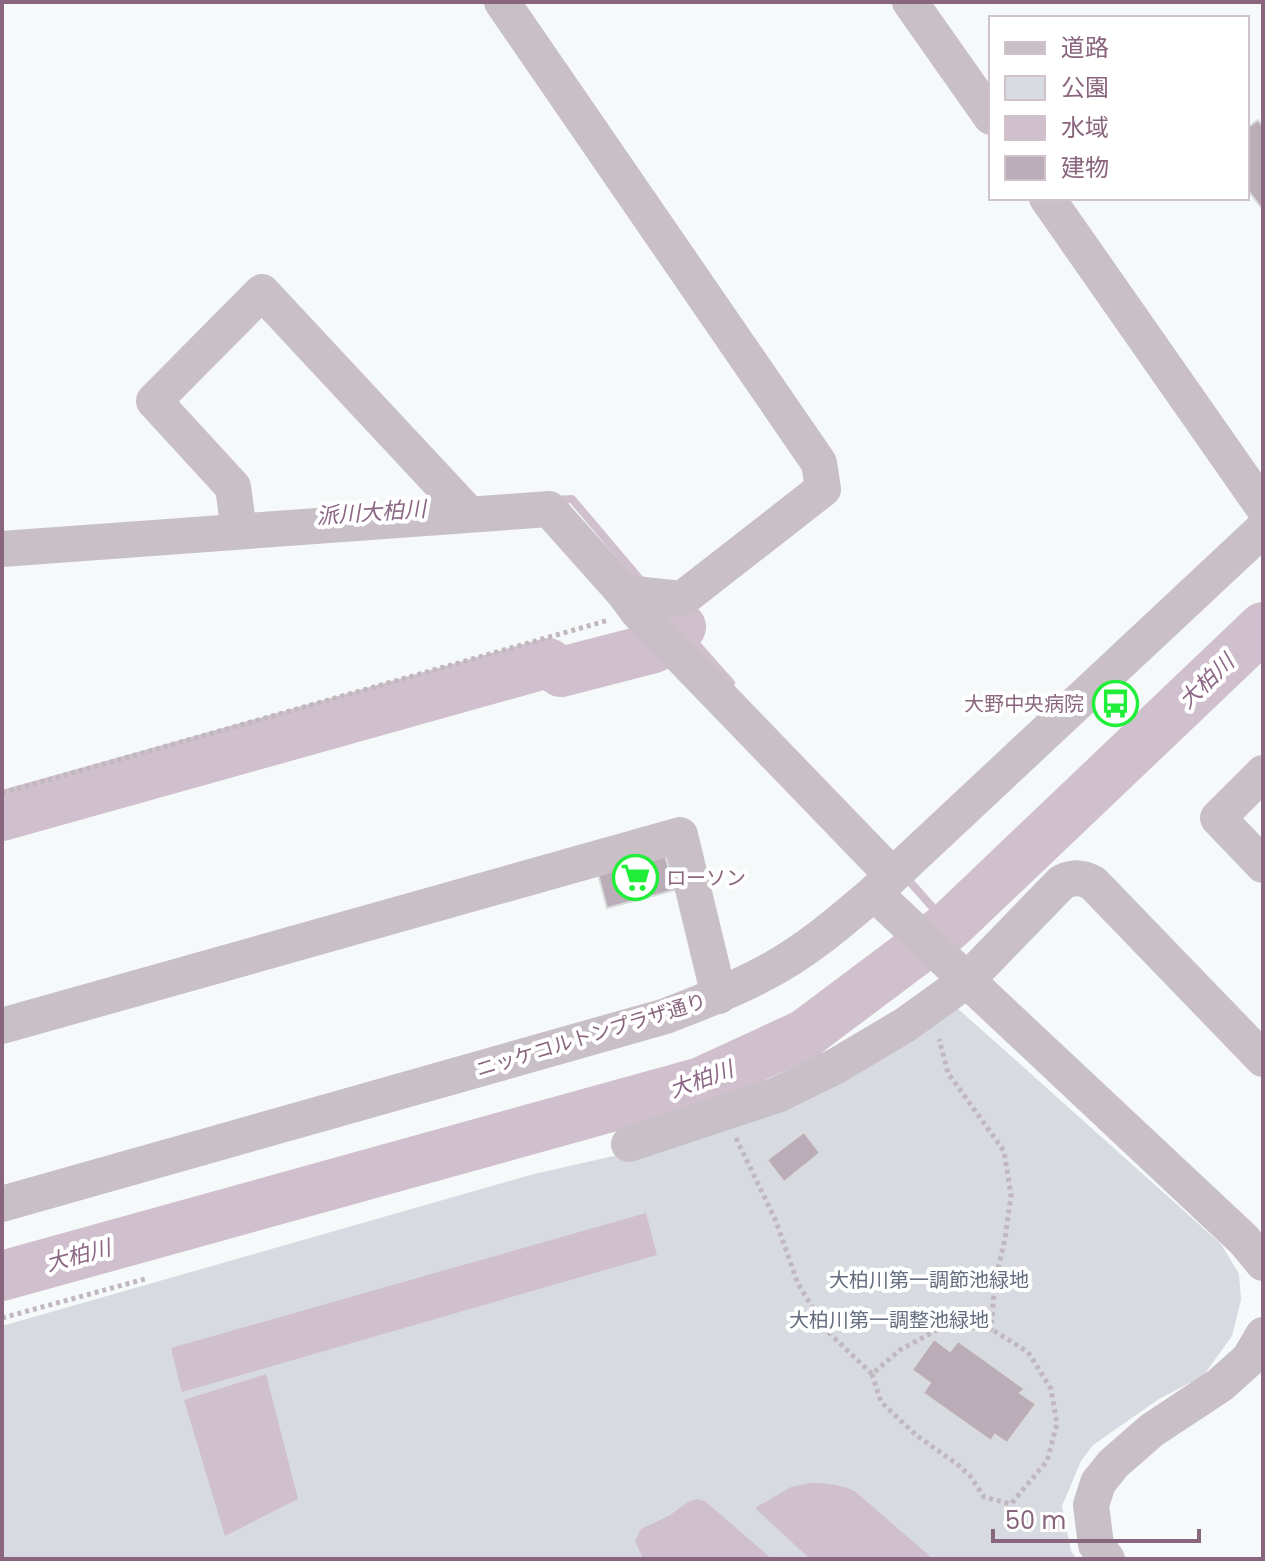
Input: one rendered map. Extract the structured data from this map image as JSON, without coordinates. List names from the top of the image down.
{
  "streets": {
    "street": ["ニッケコルトンプラザ通り"]
  },
  "water": ["派川大柏川", "大柏川"],
  "parks": ["大柏川第一調節池緑地", "大柏川第一調整池緑地"],
  "places": {
    "bus stop": ["大野中央病院"],
    "supermarket": ["ローソン"]
  },
  "legend": [
    "道路",
    "公園",
    "水域",
    "建物"
  ],
  "scale_bar": "50 m"
}
